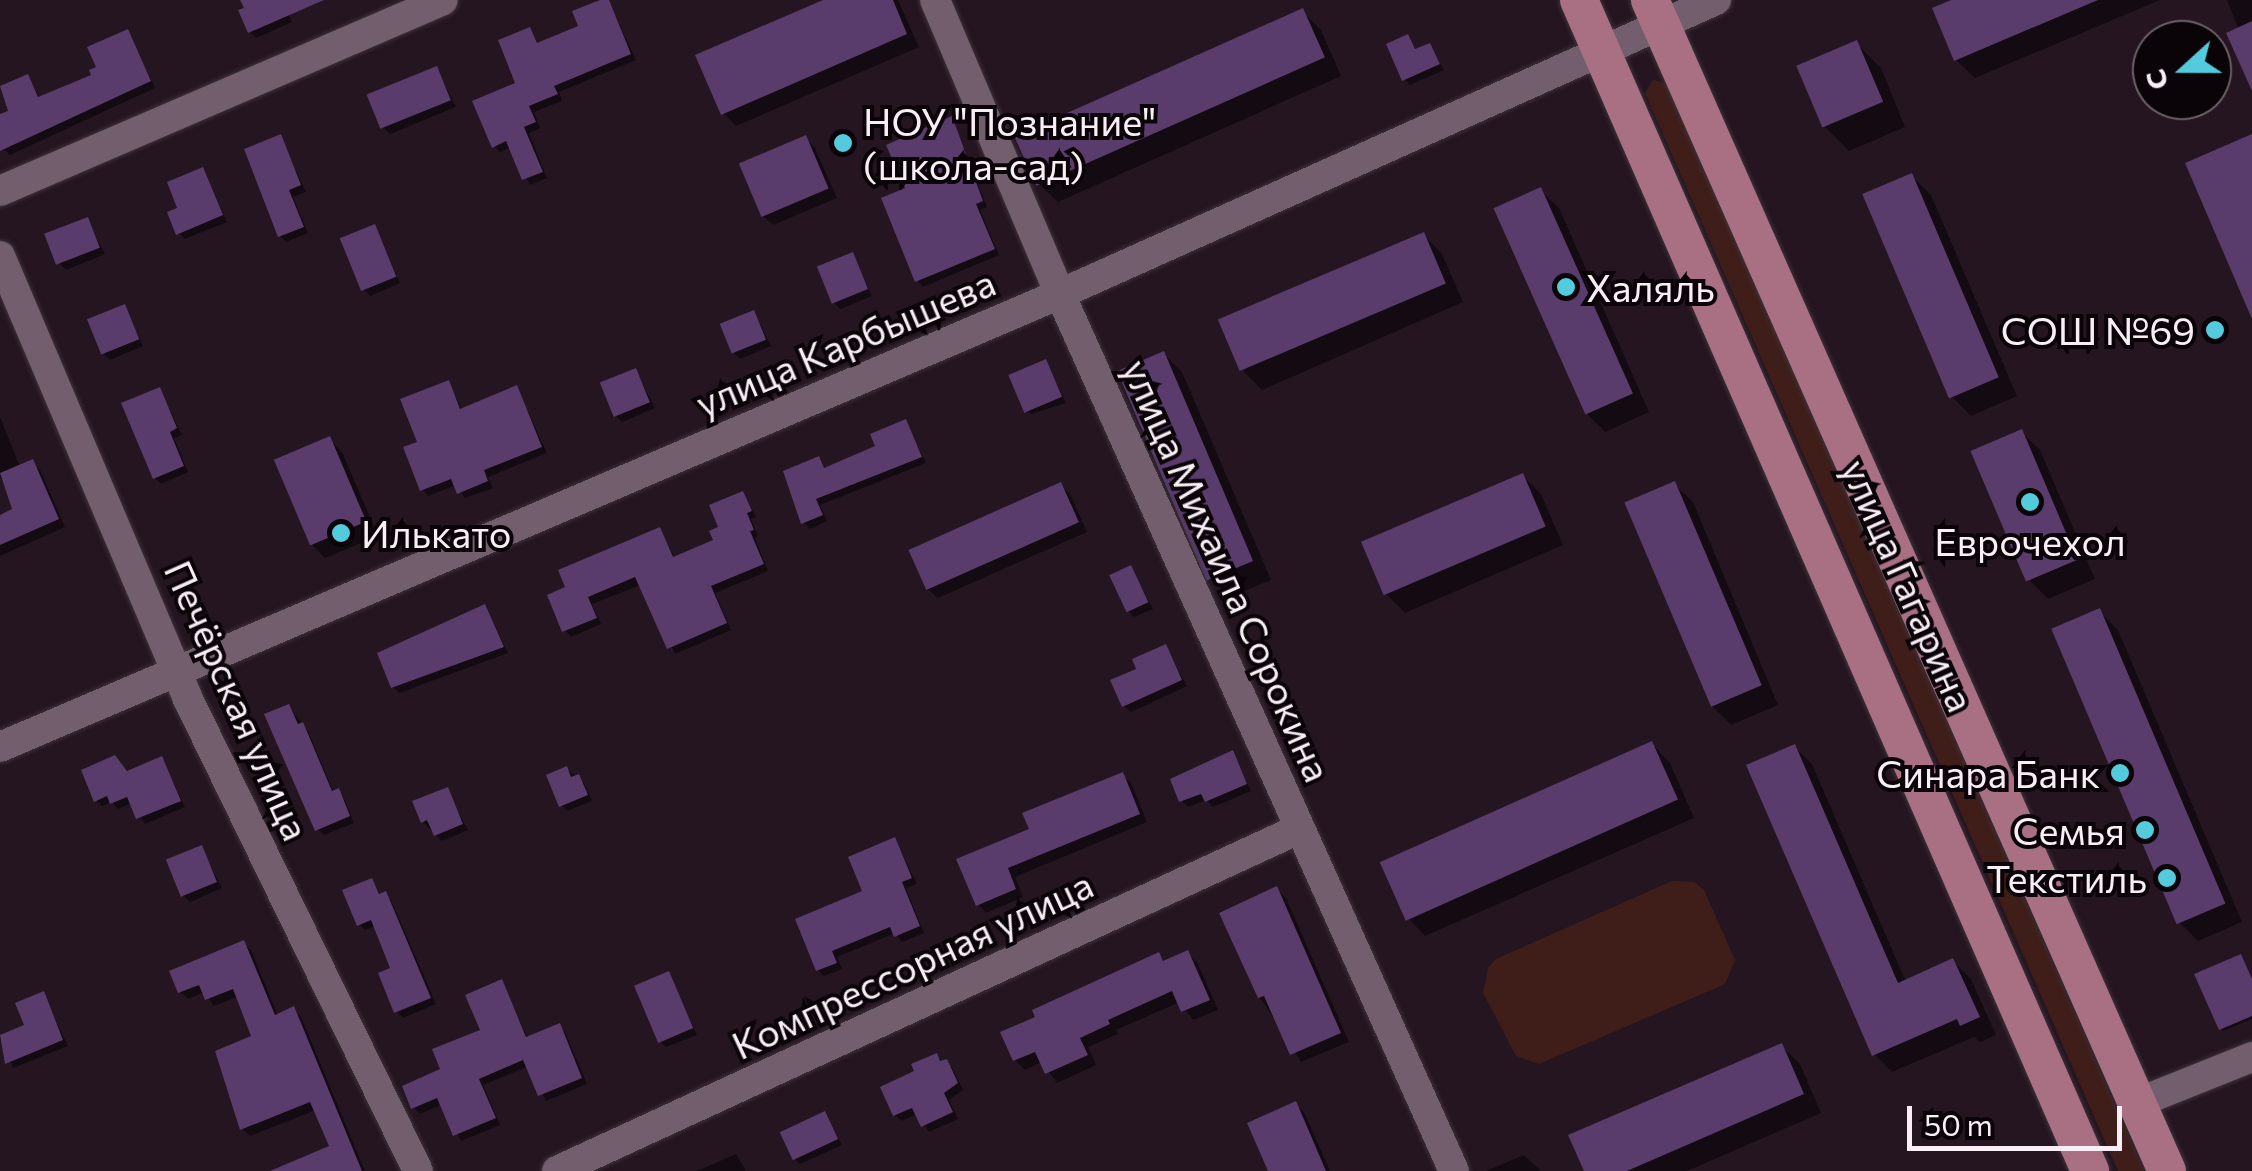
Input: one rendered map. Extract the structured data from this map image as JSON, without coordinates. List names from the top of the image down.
{
  "streets": {
    "main road": ["улица Гагарина"],
    "street": [
      "улица Карбышева",
      "улица Михаила Сорокина",
      "Печёрская улица",
      "Компрессорная улица"
    ]
  },
  "crossings": [
    ["улица Карбышева", "улица Михаила Сорокина"],
    ["улица Карбышева", "улица Гагарина"],
    ["улица Карбышева", "Печёрская улица"],
    ["улица Михаила Сорокина", "Компрессорная улица"]
  ],
  "places": [
    "НОУ \"Познание\" (школа-сад)",
    "Халяль",
    "СОШ №69",
    "Еврочехол",
    "Илькато",
    "Синара Банк",
    "Семья",
    "Текстиль"
  ],
  "scale_bar": "50 m",
  "north": "left"
}
